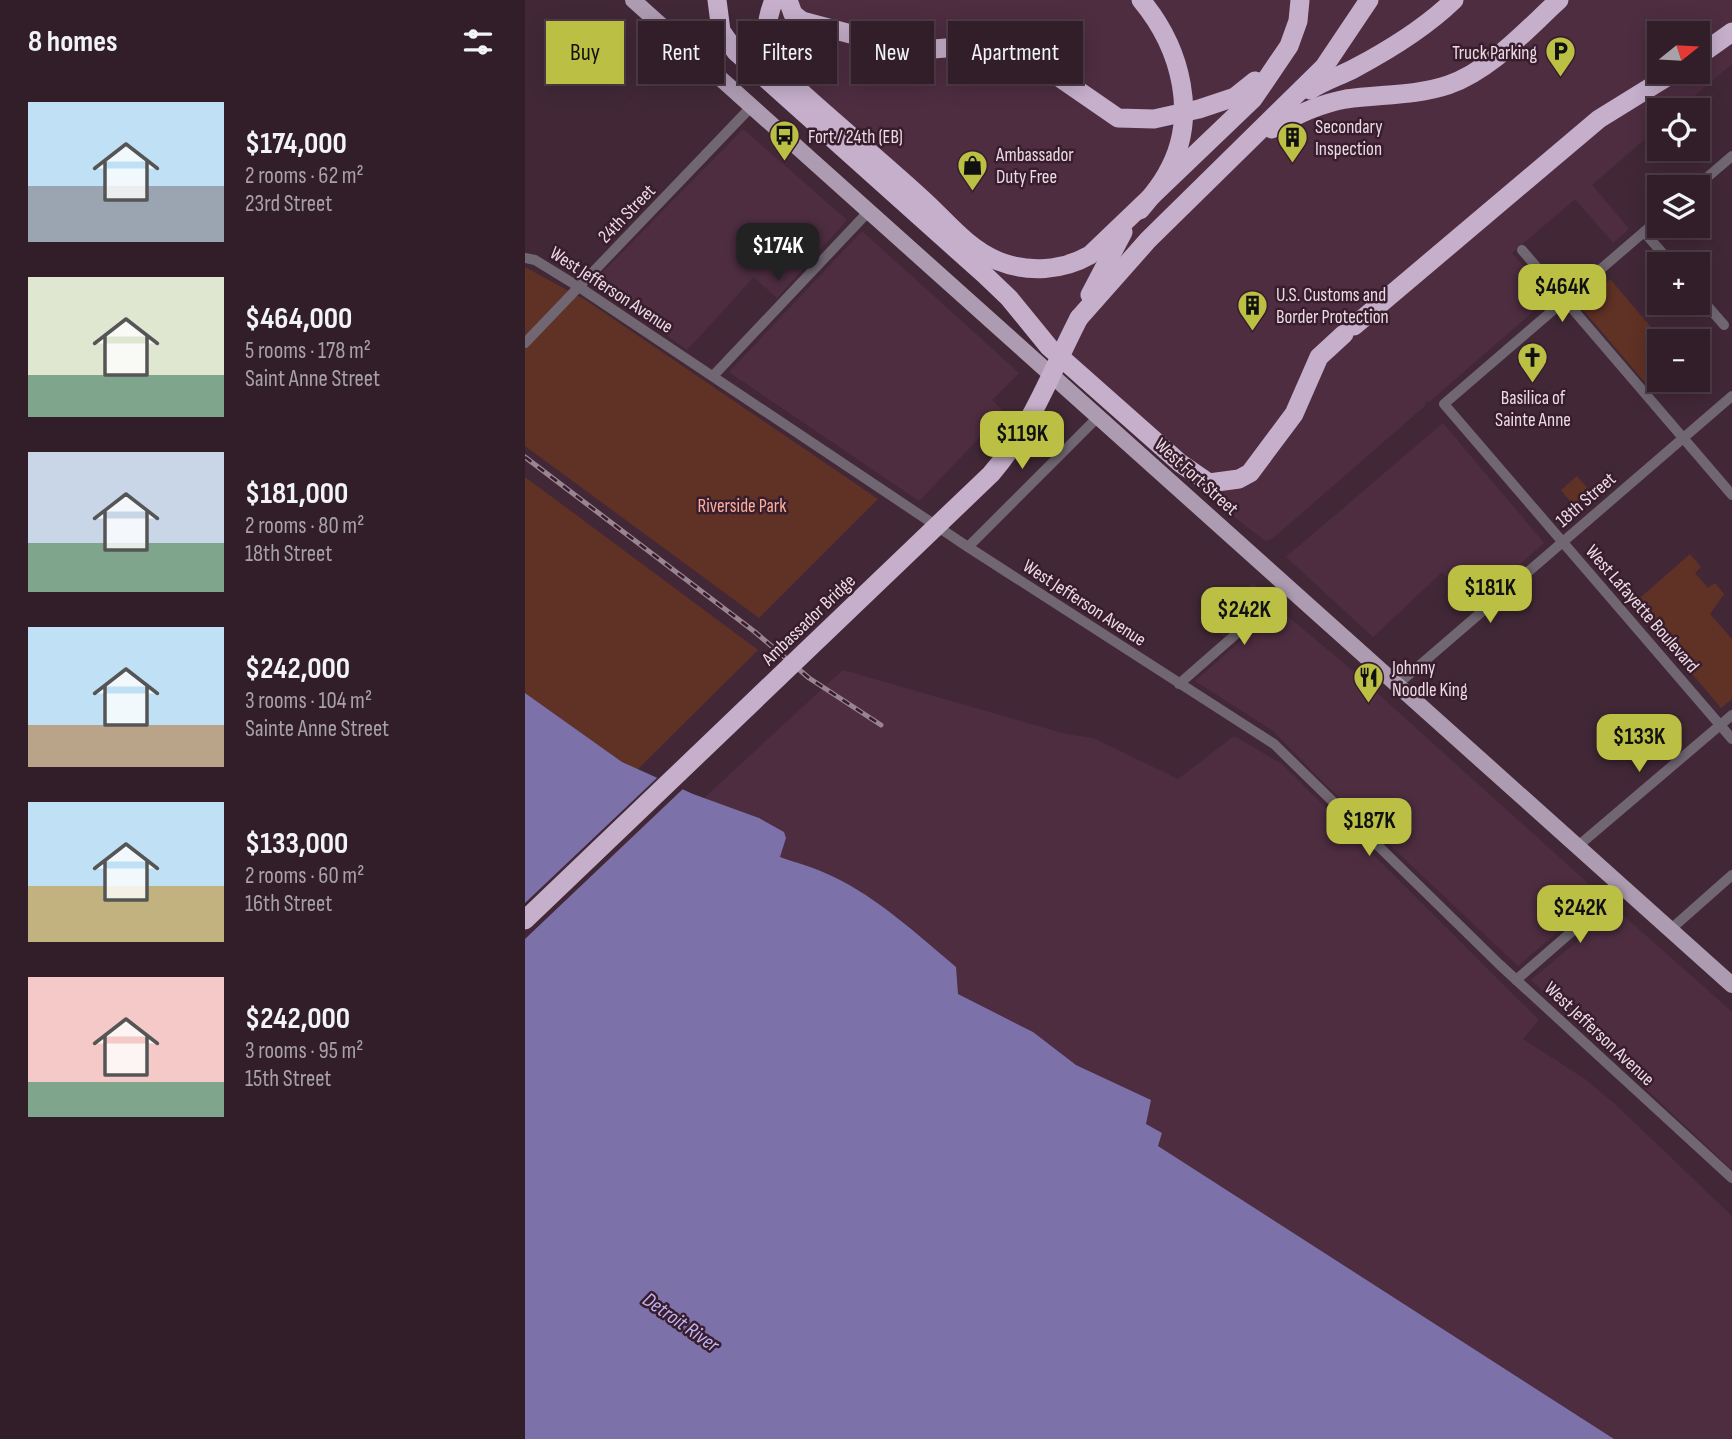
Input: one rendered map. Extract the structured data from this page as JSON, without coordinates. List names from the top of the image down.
{
  "streets": {
    "highway": ["Ambassador Bridge"],
    "main road": ["West Fort Street"],
    "street": [
      "24th Street",
      "West Jefferson Avenue",
      "18th Street",
      "West Lafayette Boulevard"
    ]
  },
  "crossings": [
    ["24th Street", "West Jefferson Avenue"],
    ["24th Street", "West Fort Street"],
    ["West Fort Street", "18th Street"],
    ["18th Street", "West Lafayette Boulevard"]
  ],
  "water": ["Detroit River"],
  "parks": ["Riverside Park"],
  "places": {
    "parking": ["Truck Parking"],
    "bus stop": ["Fort / 24th (EB)"],
    "building": ["Secondary Inspection", "U.S. Customs and Border Protection"],
    "shop": ["Ambassador Duty Free"],
    "church": ["Basilica of Sainte Anne"],
    "restaurant": ["Johnny Noodle King"]
  },
  "north": "right",
  "page": {
    "heading": "8 homes",
    "map_buttons": ["+", "−"],
    "chip": [
      "Buy",
      "Rent",
      "Filters",
      "New",
      "Apartment"
    ],
    "list": [
      {
        "name": "$174,000",
        "note": "2 rooms · 62 m² · 23rd Street"
      },
      {
        "name": "$464,000",
        "note": "5 rooms · 178 m² · Saint Anne Street"
      },
      {
        "name": "$181,000",
        "note": "2 rooms · 80 m² · 18th Street"
      },
      {
        "name": "$242,000",
        "note": "3 rooms · 104 m² · Sainte Anne Street"
      },
      {
        "name": "$133,000",
        "note": "2 rooms · 60 m² · 16th Street"
      },
      {
        "name": "$242,000",
        "note": "3 rooms · 95 m² · 15th Street"
      }
    ],
    "price": [
      "$174K",
      "$464K",
      "$119K",
      "$181K",
      "$242K",
      "$133K",
      "$187K",
      "$242K"
    ]
  }
}
